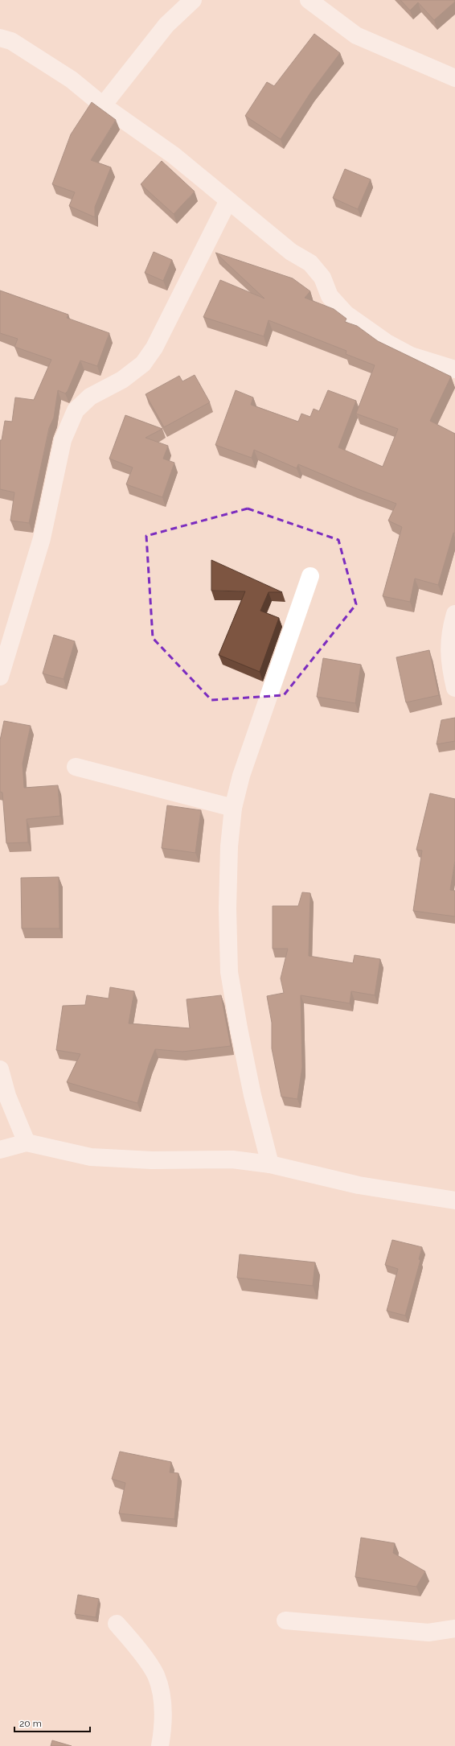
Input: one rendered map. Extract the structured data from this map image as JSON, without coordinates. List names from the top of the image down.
{
  "scale_bar": "20 m"
}
